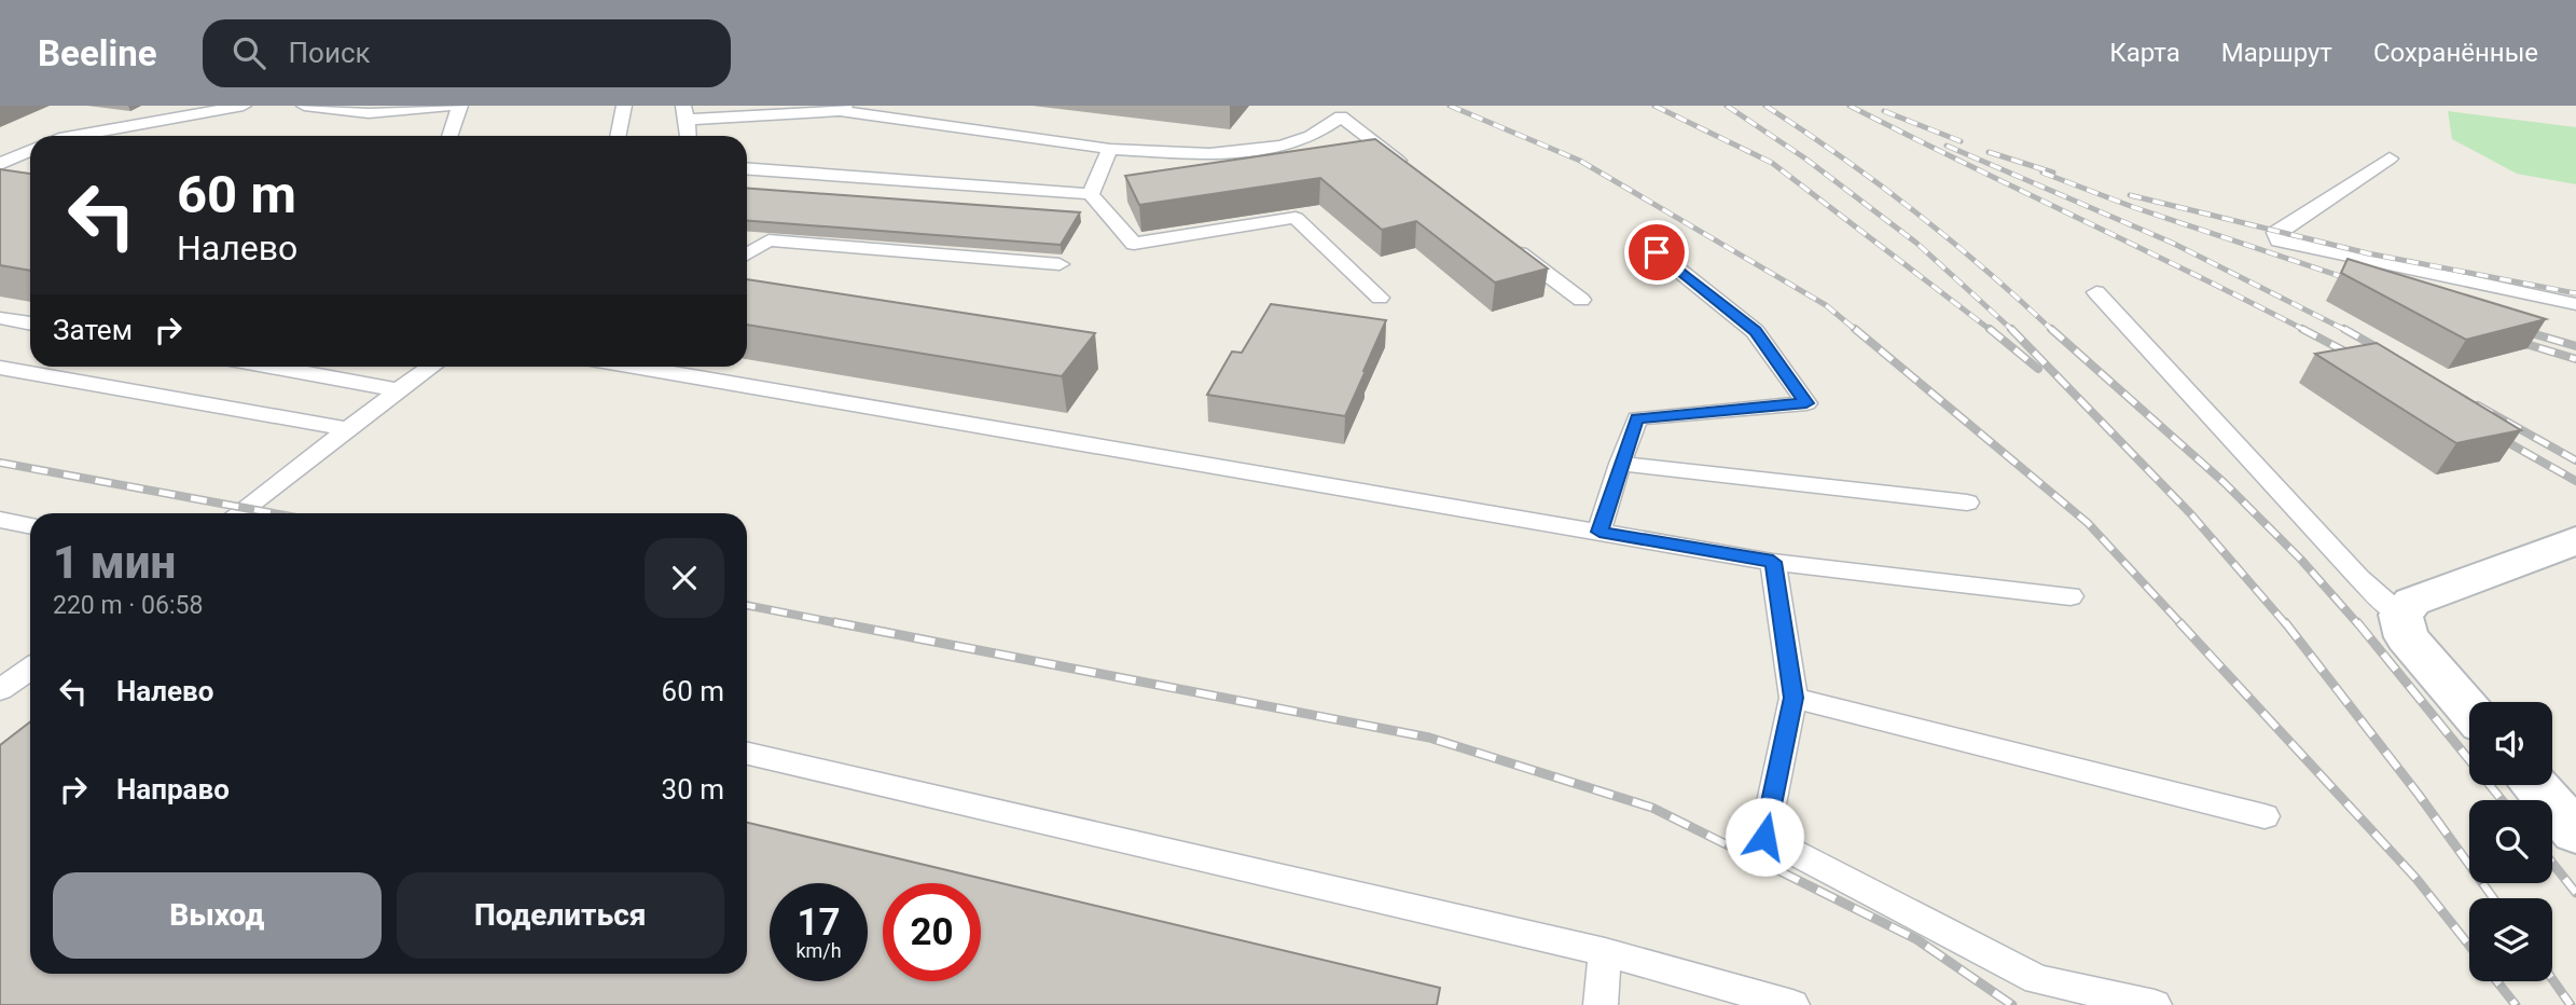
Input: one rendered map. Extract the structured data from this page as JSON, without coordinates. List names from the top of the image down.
{
  "page": {
    "header": "Beeline",
    "search": "Поиск",
    "nav": ["Карта", "Маршрут", "Сохранённые"],
    "turn": ["60 m", "Налево"],
    "then": "Затем",
    "heading": ["1 мин", "220 m · 06:58"],
    "list": [
      {
        "name": "Налево",
        "value": "60 m"
      },
      {
        "name": "Направо",
        "value": "30 m"
      }
    ],
    "buttons": ["Выход", "Поделиться"],
    "speed": "17 km/h",
    "limit": "20"
  }
}
